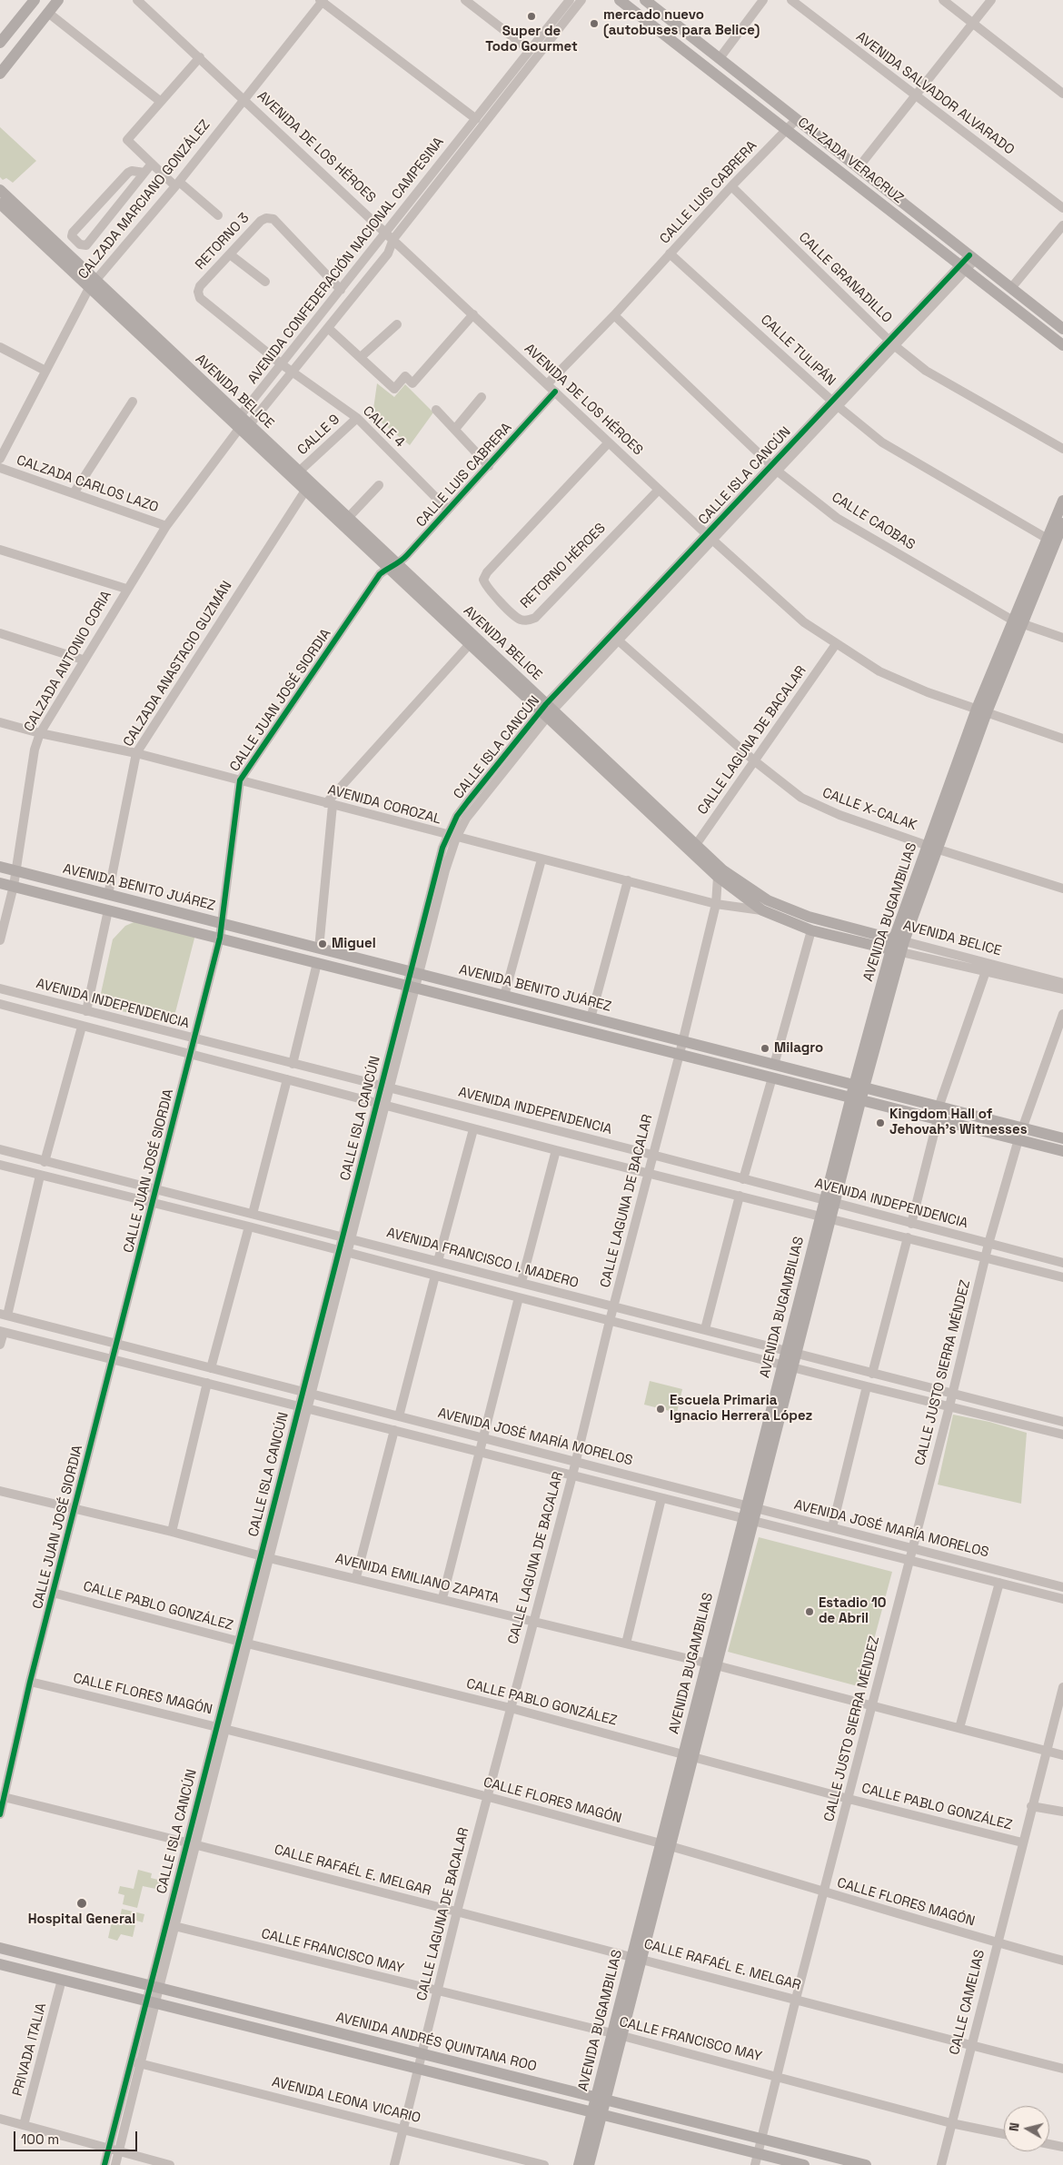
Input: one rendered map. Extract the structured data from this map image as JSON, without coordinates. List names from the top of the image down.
{
  "streets": {
    "main road": [
      "CALZADA VERACRUZ",
      "AVENIDA BELICE",
      "AVENIDA BENITO JUÁREZ",
      "AVENIDA BUGAMBILIAS",
      "AVENIDA ANDRÉS QUINTANA ROO"
    ],
    "street": [
      "AVENIDA SALVADOR ALVARADO",
      "AVENIDA DE LOS HÉROES",
      "CALLE LUIS CABRERA",
      "CALZADA MARCIANO GONZÁLEZ",
      "RETORNO 3",
      "AVENIDA CONFEDERACIÓN NACIONAL CAMPESINA",
      "CALLE GRANADILLO",
      "CALLE TULIPÁN",
      "CALLE 4",
      "CALLE 9",
      "CALLE ISLA CANCÚN",
      "CALZADA CARLOS LAZO",
      "CALLE CAOBAS",
      "RETORNO HÉROES",
      "CALZADA ANTONIO CORIA",
      "CALZADA ANASTACIO GUZMÁN",
      "CALLE JUAN JOSÉ SIORDIA",
      "CALLE LAGUNA DE BACALAR",
      "AVENIDA COROZAL",
      "CALLE X-CALAK",
      "AVENIDA INDEPENDENCIA",
      "AVENIDA FRANCISCO I. MADERO",
      "CALLE JUSTO SIERRA MÉNDEZ",
      "AVENIDA JOSÉ MARÍA MORELOS",
      "AVENIDA EMILIANO ZAPATA",
      "CALLE PABLO GONZÁLEZ",
      "CALLE FLORES MAGÓN",
      "CALLE RAFAÉL E. MELGAR",
      "CALLE FRANCISCO MAY",
      "CALLE CAMELIAS",
      "PRIVADA ITALIA",
      "AVENIDA LEONA VICARIO"
    ]
  },
  "crossings": [
    ["AVENIDA DE LOS HÉROES", "CALLE LUIS CABRERA"],
    ["AVENIDA DE LOS HÉROES", "CALZADA MARCIANO GONZÁLEZ"],
    ["AVENIDA DE LOS HÉROES", "AVENIDA CONFEDERACIÓN NACIONAL CAMPESINA"],
    ["AVENIDA DE LOS HÉROES", "CALLE ISLA CANCÚN"],
    ["AVENIDA DE LOS HÉROES", "RETORNO HÉROES"],
    ["AVENIDA DE LOS HÉROES", "CALLE LAGUNA DE BACALAR"],
    ["AVENIDA DE LOS HÉROES", "AVENIDA BUGAMBILIAS"],
    ["CALZADA VERACRUZ", "CALLE LUIS CABRERA"],
    ["CALZADA VERACRUZ", "CALLE ISLA CANCÚN"],
    ["CALLE LUIS CABRERA", "CALLE GRANADILLO"],
    ["CALLE LUIS CABRERA", "CALLE TULIPÁN"],
    ["CALLE LUIS CABRERA", "AVENIDA BELICE"],
    ["CALLE LUIS CABRERA", "CALLE 4"],
    ["CALLE LUIS CABRERA", "CALLE CAOBAS"],
    ["CALLE LUIS CABRERA", "CALLE JUAN JOSÉ SIORDIA"],
    ["CALZADA MARCIANO GONZÁLEZ", "AVENIDA BELICE"],
    ["RETORNO 3", "AVENIDA CONFEDERACIÓN NACIONAL CAMPESINA"],
    ["RETORNO 3", "CALLE 4"],
    ["AVENIDA CONFEDERACIÓN NACIONAL CAMPESINA", "AVENIDA BELICE"],
    ["AVENIDA CONFEDERACIÓN NACIONAL CAMPESINA", "CALLE 4"],
    ["AVENIDA CONFEDERACIÓN NACIONAL CAMPESINA", "CALZADA ANTONIO CORIA"],
    ["CALLE GRANADILLO", "CALLE ISLA CANCÚN"],
    ["CALLE TULIPÁN", "CALLE ISLA CANCÚN"],
    ["CALLE TULIPÁN", "AVENIDA BUGAMBILIAS"],
    ["AVENIDA BELICE", "CALLE 9"],
    ["AVENIDA BELICE", "CALLE ISLA CANCÚN"],
    ["AVENIDA BELICE", "CALZADA ANTONIO CORIA"],
    ["AVENIDA BELICE", "CALZADA ANASTACIO GUZMÁN"],
    ["AVENIDA BELICE", "CALLE JUAN JOSÉ SIORDIA"],
    ["AVENIDA BELICE", "CALLE LAGUNA DE BACALAR"],
    ["AVENIDA BELICE", "AVENIDA COROZAL"],
    ["AVENIDA BELICE", "AVENIDA BUGAMBILIAS"],
    ["CALLE 4", "CALLE 9"],
    ["CALLE ISLA CANCÚN", "CALLE CAOBAS"],
    ["CALLE ISLA CANCÚN", "AVENIDA COROZAL"],
    ["CALLE ISLA CANCÚN", "CALLE X-CALAK"],
    ["CALLE ISLA CANCÚN", "AVENIDA BENITO JUÁREZ"],
    ["CALLE ISLA CANCÚN", "AVENIDA INDEPENDENCIA"],
    ["CALLE ISLA CANCÚN", "AVENIDA FRANCISCO I. MADERO"],
    ["CALLE ISLA CANCÚN", "AVENIDA JOSÉ MARÍA MORELOS"],
    ["CALLE ISLA CANCÚN", "AVENIDA EMILIANO ZAPATA"],
    ["CALLE ISLA CANCÚN", "CALLE PABLO GONZÁLEZ"],
    ["CALLE ISLA CANCÚN", "CALLE FLORES MAGÓN"],
    ["CALLE ISLA CANCÚN", "CALLE RAFAÉL E. MELGAR"],
    ["CALLE ISLA CANCÚN", "CALLE FRANCISCO MAY"],
    ["CALLE ISLA CANCÚN", "AVENIDA ANDRÉS QUINTANA ROO"],
    ["CALLE ISLA CANCÚN", "AVENIDA LEONA VICARIO"],
    ["CALZADA CARLOS LAZO", "CALZADA ANTONIO CORIA"],
    ["CALLE CAOBAS", "AVENIDA BUGAMBILIAS"],
    ["CALZADA ANTONIO CORIA", "AVENIDA COROZAL"],
    ["CALZADA ANTONIO CORIA", "AVENIDA BENITO JUÁREZ"],
    ["CALZADA ANASTACIO GUZMÁN", "AVENIDA COROZAL"],
    ["CALZADA ANASTACIO GUZMÁN", "AVENIDA BENITO JUÁREZ"],
    ["CALLE JUAN JOSÉ SIORDIA", "AVENIDA COROZAL"],
    ["CALLE JUAN JOSÉ SIORDIA", "AVENIDA BENITO JUÁREZ"],
    ["CALLE JUAN JOSÉ SIORDIA", "AVENIDA INDEPENDENCIA"],
    ["CALLE JUAN JOSÉ SIORDIA", "AVENIDA FRANCISCO I. MADERO"],
    ["CALLE JUAN JOSÉ SIORDIA", "AVENIDA JOSÉ MARÍA MORELOS"],
    ["CALLE JUAN JOSÉ SIORDIA", "AVENIDA EMILIANO ZAPATA"],
    ["CALLE JUAN JOSÉ SIORDIA", "CALLE PABLO GONZÁLEZ"],
    ["CALLE JUAN JOSÉ SIORDIA", "CALLE FLORES MAGÓN"],
    ["CALLE JUAN JOSÉ SIORDIA", "CALLE RAFAÉL E. MELGAR"],
    ["CALLE LAGUNA DE BACALAR", "AVENIDA COROZAL"],
    ["CALLE LAGUNA DE BACALAR", "CALLE X-CALAK"],
    ["CALLE LAGUNA DE BACALAR", "AVENIDA BENITO JUÁREZ"],
    ["CALLE LAGUNA DE BACALAR", "AVENIDA INDEPENDENCIA"],
    ["CALLE LAGUNA DE BACALAR", "AVENIDA FRANCISCO I. MADERO"],
    ["CALLE LAGUNA DE BACALAR", "AVENIDA JOSÉ MARÍA MORELOS"],
    ["CALLE LAGUNA DE BACALAR", "AVENIDA EMILIANO ZAPATA"],
    ["CALLE LAGUNA DE BACALAR", "CALLE PABLO GONZÁLEZ"],
    ["CALLE LAGUNA DE BACALAR", "CALLE FLORES MAGÓN"],
    ["CALLE LAGUNA DE BACALAR", "CALLE RAFAÉL E. MELGAR"],
    ["CALLE LAGUNA DE BACALAR", "CALLE FRANCISCO MAY"],
    ["CALLE LAGUNA DE BACALAR", "AVENIDA ANDRÉS QUINTANA ROO"],
    ["CALLE LAGUNA DE BACALAR", "AVENIDA LEONA VICARIO"],
    ["CALLE X-CALAK", "AVENIDA BUGAMBILIAS"],
    ["AVENIDA BENITO JUÁREZ", "AVENIDA BUGAMBILIAS"],
    ["AVENIDA BENITO JUÁREZ", "CALLE JUSTO SIERRA MÉNDEZ"],
    ["AVENIDA BUGAMBILIAS", "AVENIDA INDEPENDENCIA"],
    ["AVENIDA BUGAMBILIAS", "AVENIDA FRANCISCO I. MADERO"],
    ["AVENIDA BUGAMBILIAS", "AVENIDA JOSÉ MARÍA MORELOS"],
    ["AVENIDA BUGAMBILIAS", "AVENIDA EMILIANO ZAPATA"],
    ["AVENIDA BUGAMBILIAS", "CALLE PABLO GONZÁLEZ"],
    ["AVENIDA BUGAMBILIAS", "CALLE FLORES MAGÓN"],
    ["AVENIDA BUGAMBILIAS", "CALLE RAFAÉL E. MELGAR"],
    ["AVENIDA BUGAMBILIAS", "CALLE FRANCISCO MAY"],
    ["AVENIDA BUGAMBILIAS", "AVENIDA ANDRÉS QUINTANA ROO"],
    ["AVENIDA INDEPENDENCIA", "CALLE JUSTO SIERRA MÉNDEZ"],
    ["AVENIDA FRANCISCO I. MADERO", "CALLE JUSTO SIERRA MÉNDEZ"],
    ["CALLE JUSTO SIERRA MÉNDEZ", "AVENIDA JOSÉ MARÍA MORELOS"],
    ["CALLE JUSTO SIERRA MÉNDEZ", "AVENIDA EMILIANO ZAPATA"],
    ["CALLE JUSTO SIERRA MÉNDEZ", "CALLE PABLO GONZÁLEZ"],
    ["CALLE JUSTO SIERRA MÉNDEZ", "CALLE FLORES MAGÓN"],
    ["CALLE JUSTO SIERRA MÉNDEZ", "CALLE RAFAÉL E. MELGAR"],
    ["CALLE JUSTO SIERRA MÉNDEZ", "CALLE FRANCISCO MAY"],
    ["CALLE JUSTO SIERRA MÉNDEZ", "AVENIDA ANDRÉS QUINTANA ROO"],
    ["AVENIDA EMILIANO ZAPATA", "CALLE CAMELIAS"],
    ["CALLE PABLO GONZÁLEZ", "CALLE CAMELIAS"],
    ["CALLE FLORES MAGÓN", "CALLE CAMELIAS"],
    ["CALLE RAFAÉL E. MELGAR", "CALLE CAMELIAS"],
    ["CALLE FRANCISCO MAY", "CALLE CAMELIAS"]
  ],
  "places": [
    "Super de Todo Gourmet",
    "mercado nuevo (autobuses para Belice)",
    "Miguel",
    "Milagro",
    "Kingdom Hall of Jehovah's Witnesses",
    "Escuela Primaria Ignacio Herrera López",
    "Estadio 10 de Abril",
    "Hospital General"
  ],
  "scale_bar": "100 m",
  "north": "left"
}
